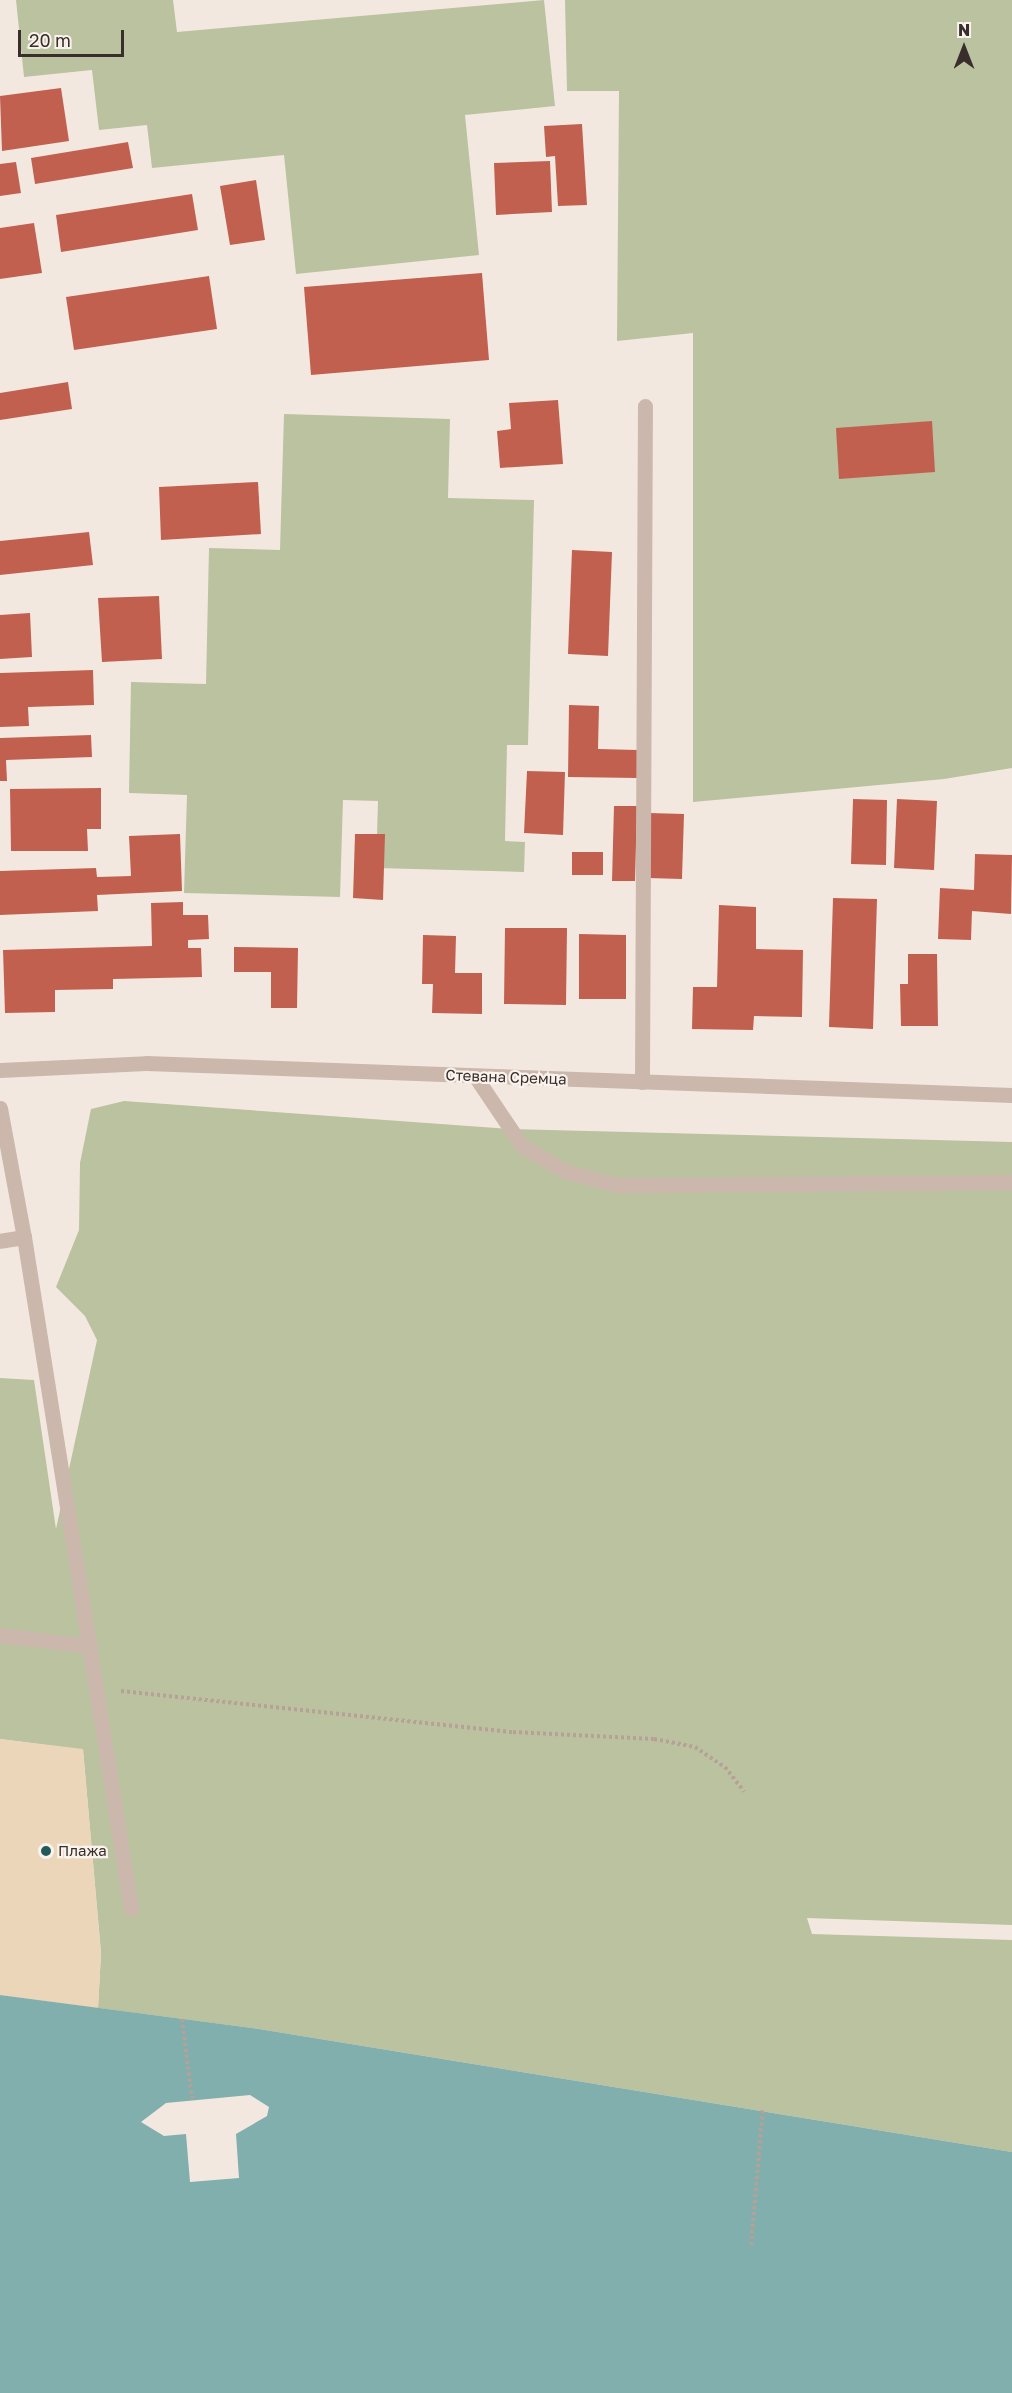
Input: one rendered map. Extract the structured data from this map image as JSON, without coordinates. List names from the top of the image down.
{
  "streets": {
    "street": ["Стевана Сремца"]
  },
  "places": ["Плажа"],
  "scale_bar": "20 m",
  "north": "top"
}
